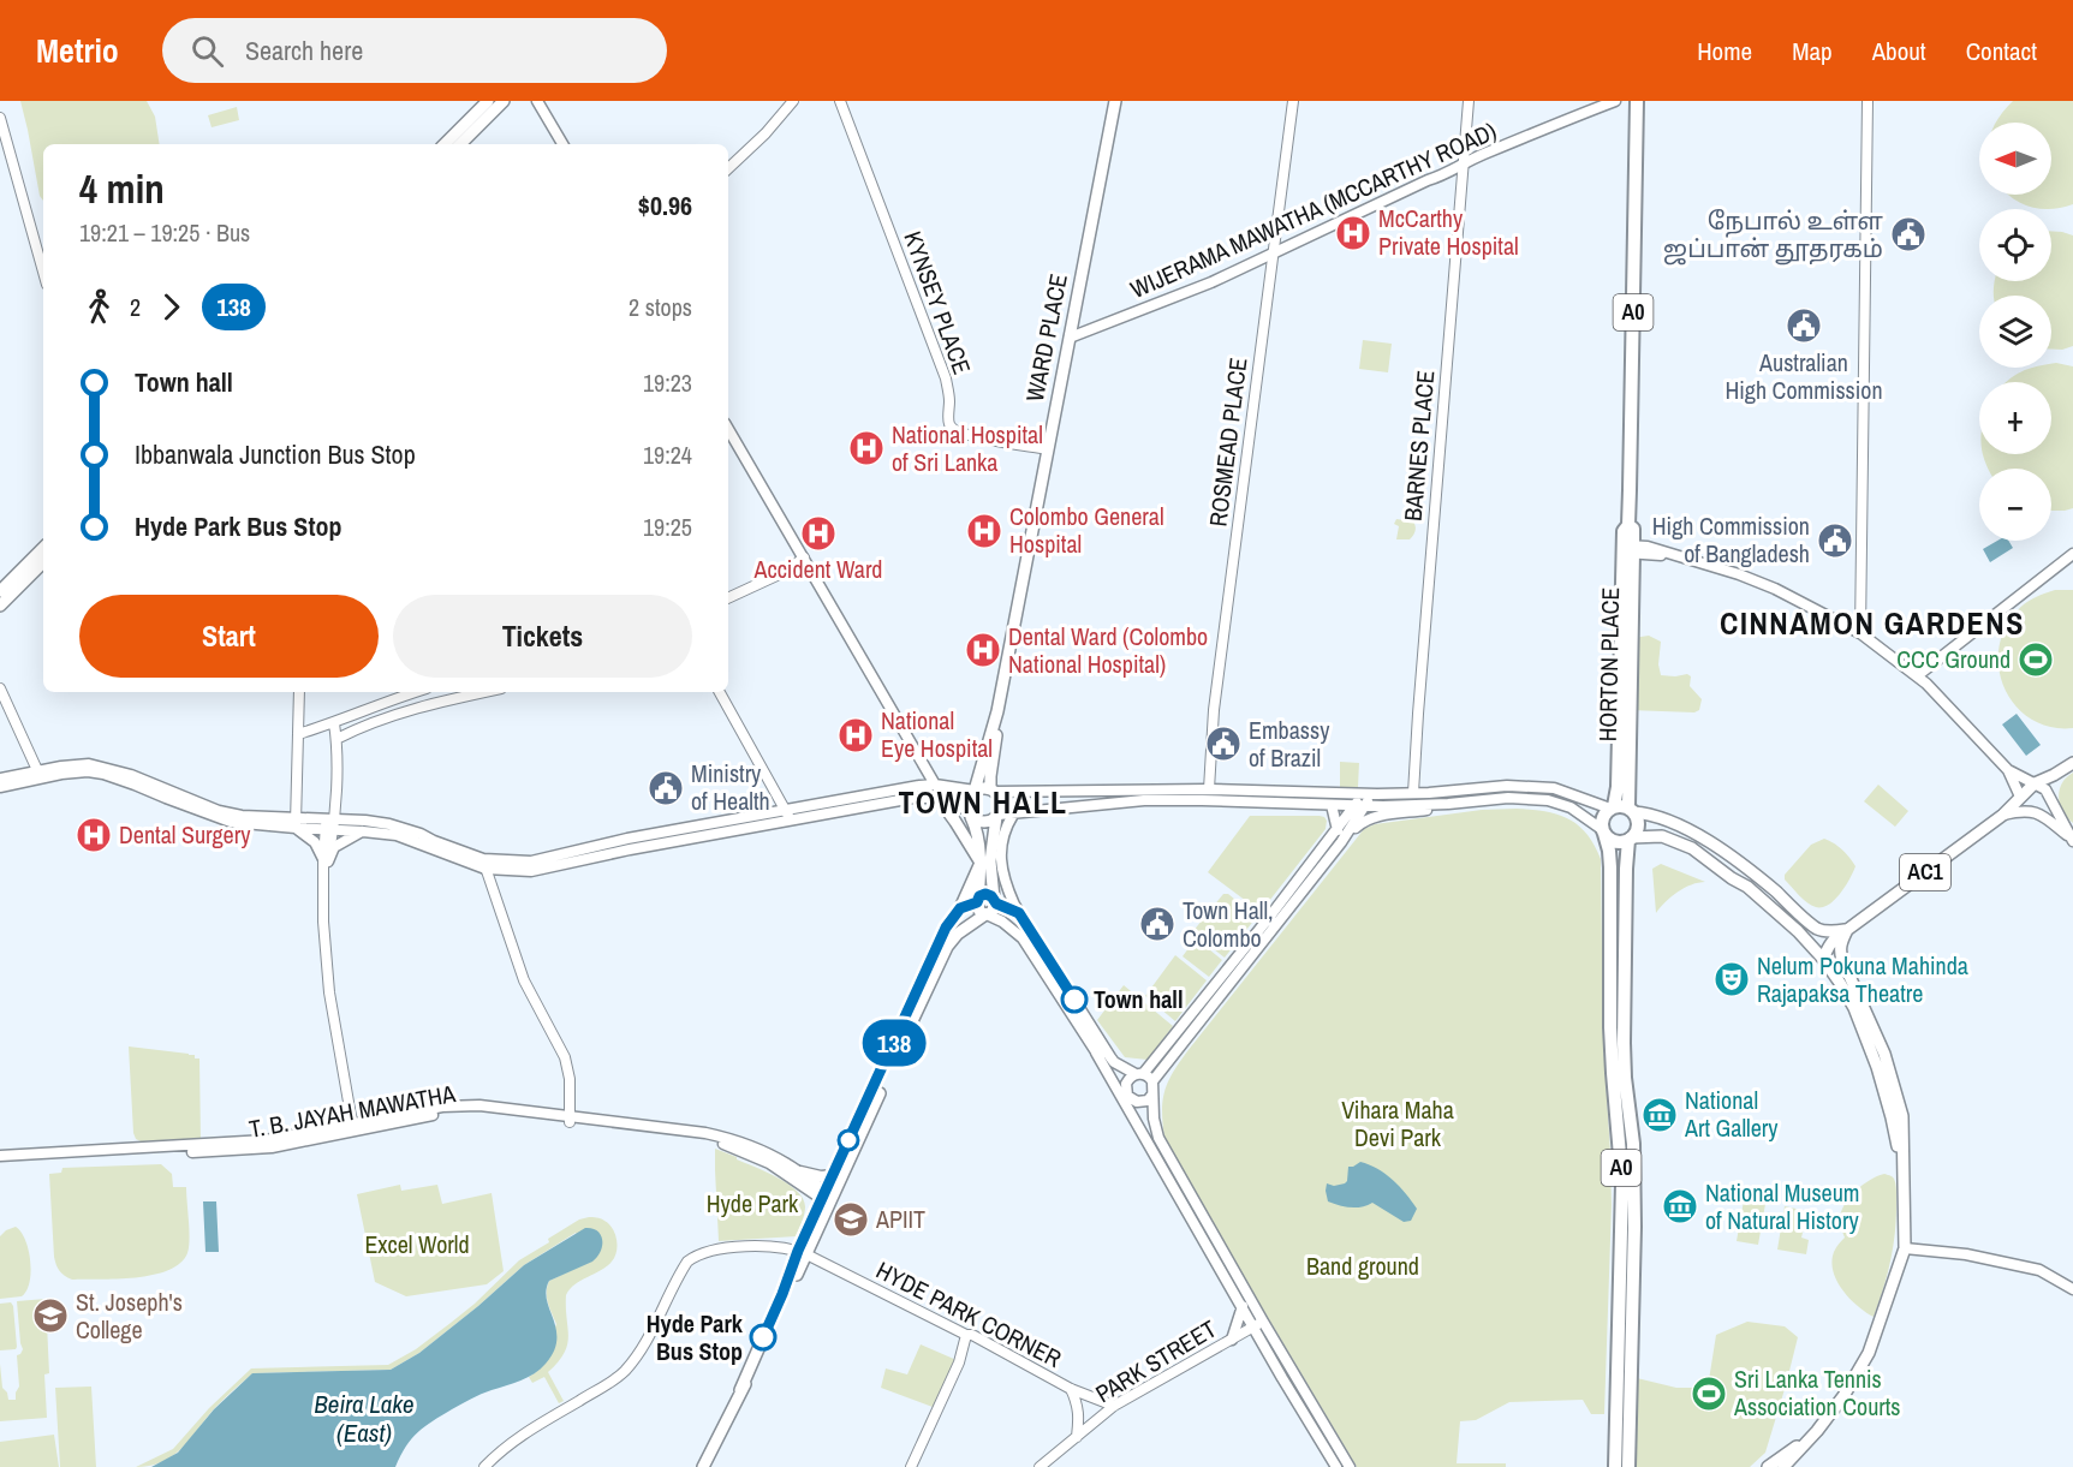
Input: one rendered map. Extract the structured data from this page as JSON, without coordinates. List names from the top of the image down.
{
  "streets": {
    "highway": ["A0", "HORTON PLACE"],
    "main road": [
      "WIJERAMA MAWATHA (MCCARTHY ROAD)",
      "WARD PLACE",
      "AC1",
      "T. B. JAYAH MAWATHA"
    ],
    "street": [
      "KYNSEY PLACE",
      "ROSMEAD PLACE",
      "BARNES PLACE",
      "HYDE PARK CORNER",
      "PARK STREET"
    ]
  },
  "crossings": [
    ["WIJERAMA MAWATHA (MCCARTHY ROAD)", "WARD PLACE"],
    ["WIJERAMA MAWATHA (MCCARTHY ROAD)", "ROSMEAD PLACE"],
    ["WIJERAMA MAWATHA (MCCARTHY ROAD)", "BARNES PLACE"],
    ["KYNSEY PLACE", "WARD PLACE"],
    ["A0", "HORTON PLACE"],
    ["HYDE PARK CORNER", "PARK STREET"]
  ],
  "districts": ["CINNAMON GARDENS", "TOWN HALL"],
  "water": ["Beira Lake (East)"],
  "parks": [
    "Vihara Maha Devi Park",
    "Hyde Park",
    "Excel World",
    "Band ground"
  ],
  "places": {
    "hospital": [
      "McCarthy Private Hospital",
      "National Hospital of Sri Lanka",
      "Colombo General Hospital",
      "Accident Ward",
      "Dental Ward (Colombo National Hospital)",
      "National Eye Hospital",
      "Dental Surgery"
    ],
    "public building": [
      "நேபால் உள்ள ஜப்பான் தூதரகம்",
      "Australian High Commission",
      "High Commission of Bangladesh",
      "Embassy of Brazil",
      "Ministry of Health",
      "Town Hall, Colombo"
    ],
    "sports": ["CCC Ground", "Sri Lanka Tennis Association Courts"],
    "theatre": ["Nelum Pokuna Mahinda Rajapaksa Theatre"],
    "other": ["Town hall", "Hyde Park Bus Stop"],
    "museum": ["National Art Gallery", "National Museum of Natural History"],
    "school or university": ["APIIT", "St. Joseph's College"]
  },
  "lines": ["bus line 138"],
  "north": "left",
  "page": {
    "header": "Metrio",
    "search": "Search here",
    "nav": [
      "Home",
      "Map",
      "About",
      "Contact"
    ],
    "on_map": "138",
    "map_buttons": ["+", "−"],
    "heading": ["4 min", "19:21 – 19:25 · Bus", "$0.96"],
    "legs": ["2", "138", "2 stops"],
    "list": [
      {
        "name": "Town hall",
        "value": "19:23"
      },
      {
        "name": "Ibbanwala Junction Bus Stop",
        "value": "19:24"
      },
      {
        "name": "Hyde Park Bus Stop",
        "value": "19:25"
      }
    ],
    "buttons": ["Start", "Tickets"]
  }
}
